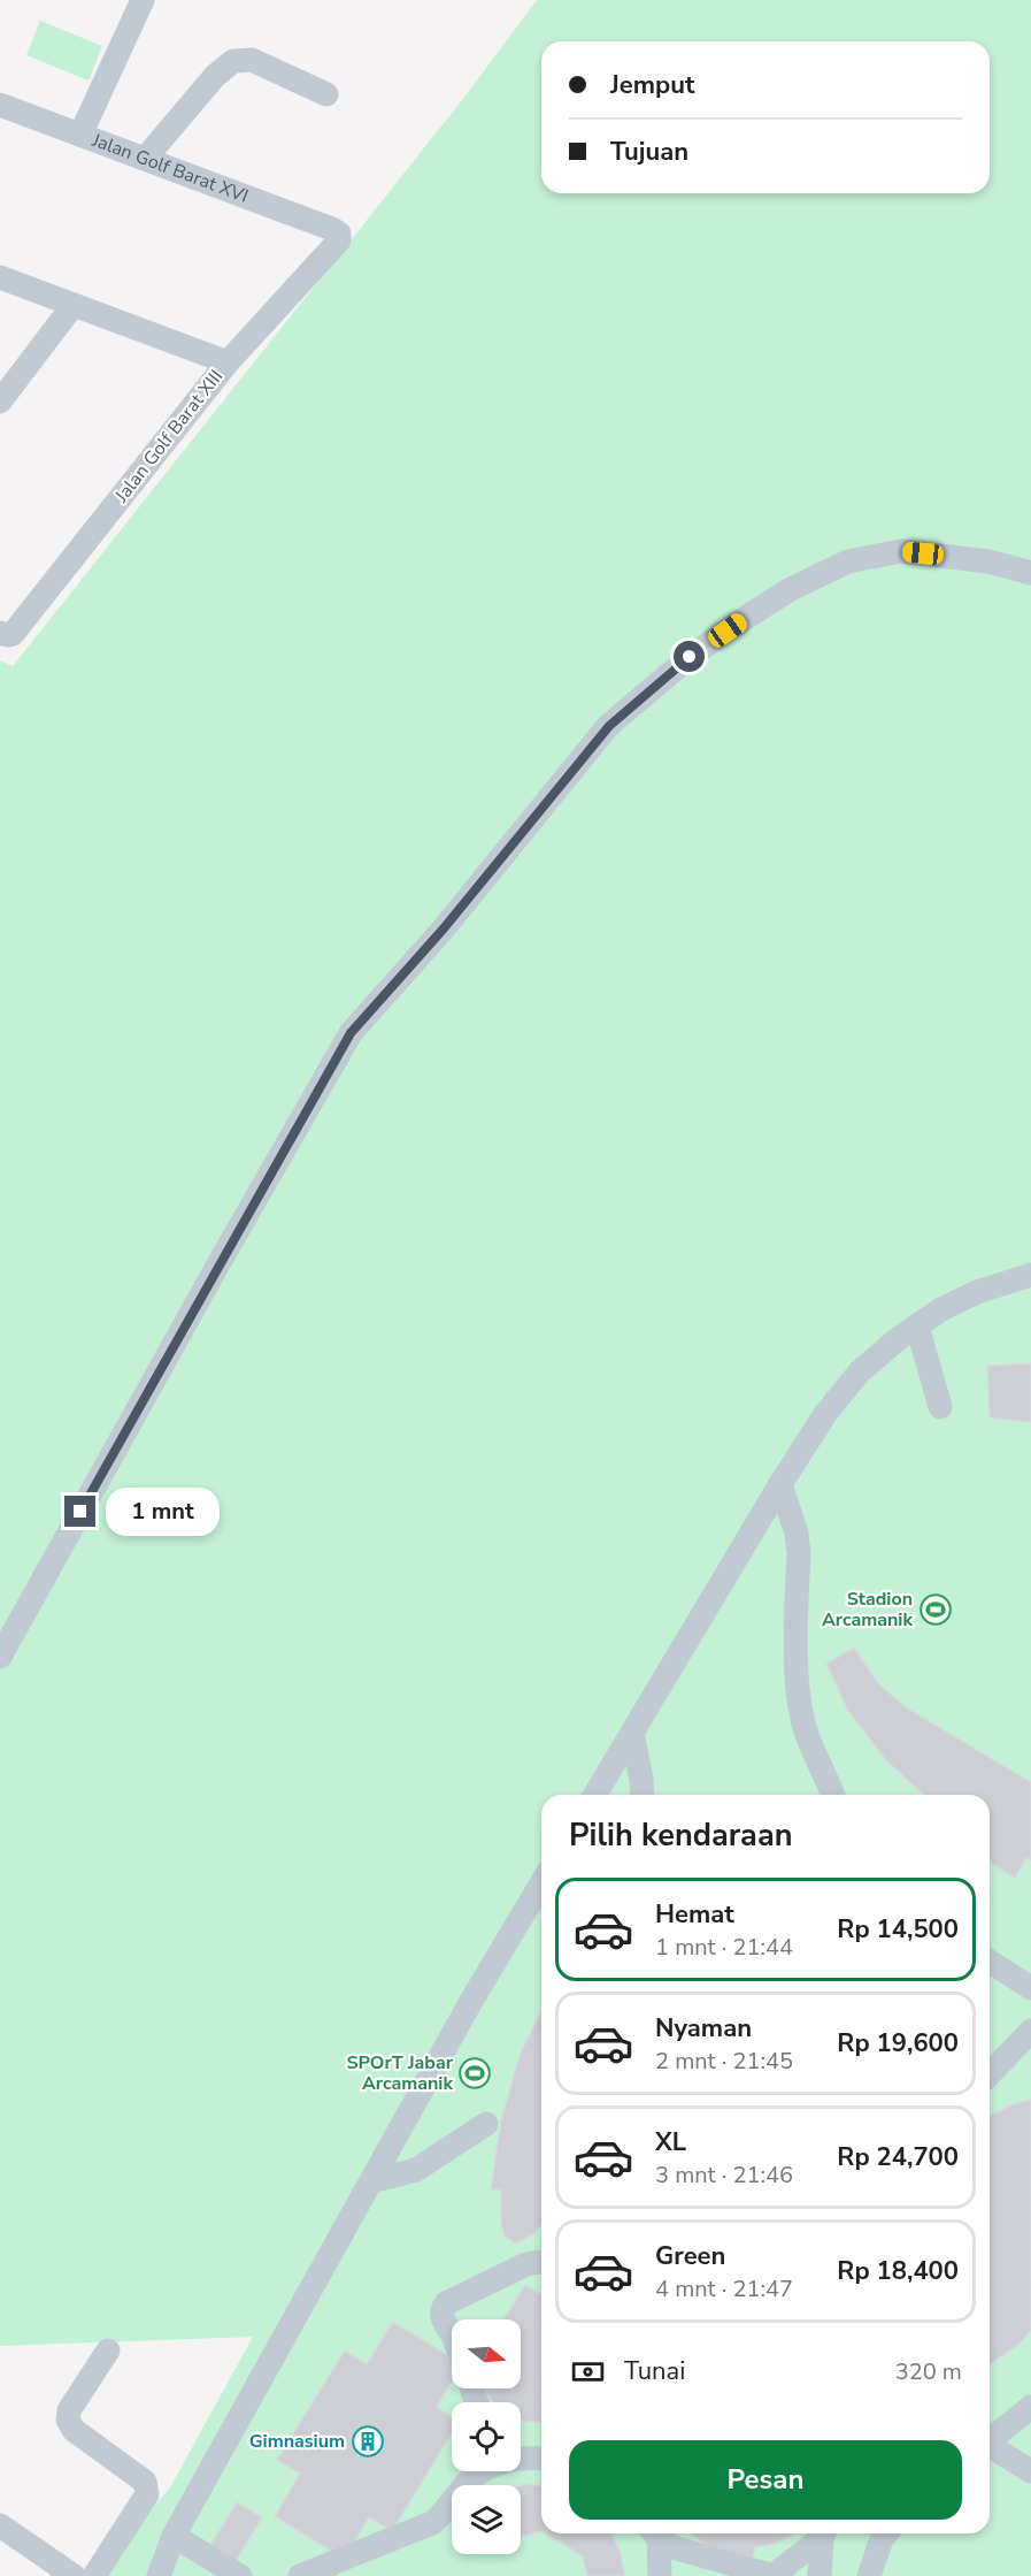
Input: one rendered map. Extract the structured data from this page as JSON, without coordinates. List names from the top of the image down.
{
  "streets": {
    "street": ["Jalan Golf Barat XVI", "Jalan Golf Barat XIII"]
  },
  "crossings": [
    ["Jalan Golf Barat XVI", "Jalan Golf Barat XIII"]
  ],
  "places": {
    "sports": ["Stadion Arcamanik", "SPOrT Jabar Arcamanik"],
    "building": ["Gimnasium"]
  },
  "north": "right",
  "page": {
    "banner": ["Jemput", "Tujuan"],
    "bubble": "1 mnt",
    "heading": "Pilih kendaraan",
    "list": [
      {
        "name": "Hemat",
        "note": "1 mnt · 21:44",
        "value": "Rp 14,500"
      },
      {
        "name": "Nyaman",
        "note": "2 mnt · 21:45",
        "value": "Rp 19,600"
      },
      {
        "name": "XL",
        "note": "3 mnt · 21:46",
        "value": "Rp 24,700"
      },
      {
        "name": "Green",
        "note": "4 mnt · 21:47",
        "value": "Rp 18,400"
      }
    ],
    "pay": ["Tunai", "320 m"],
    "buttons": "Pesan"
  }
}
